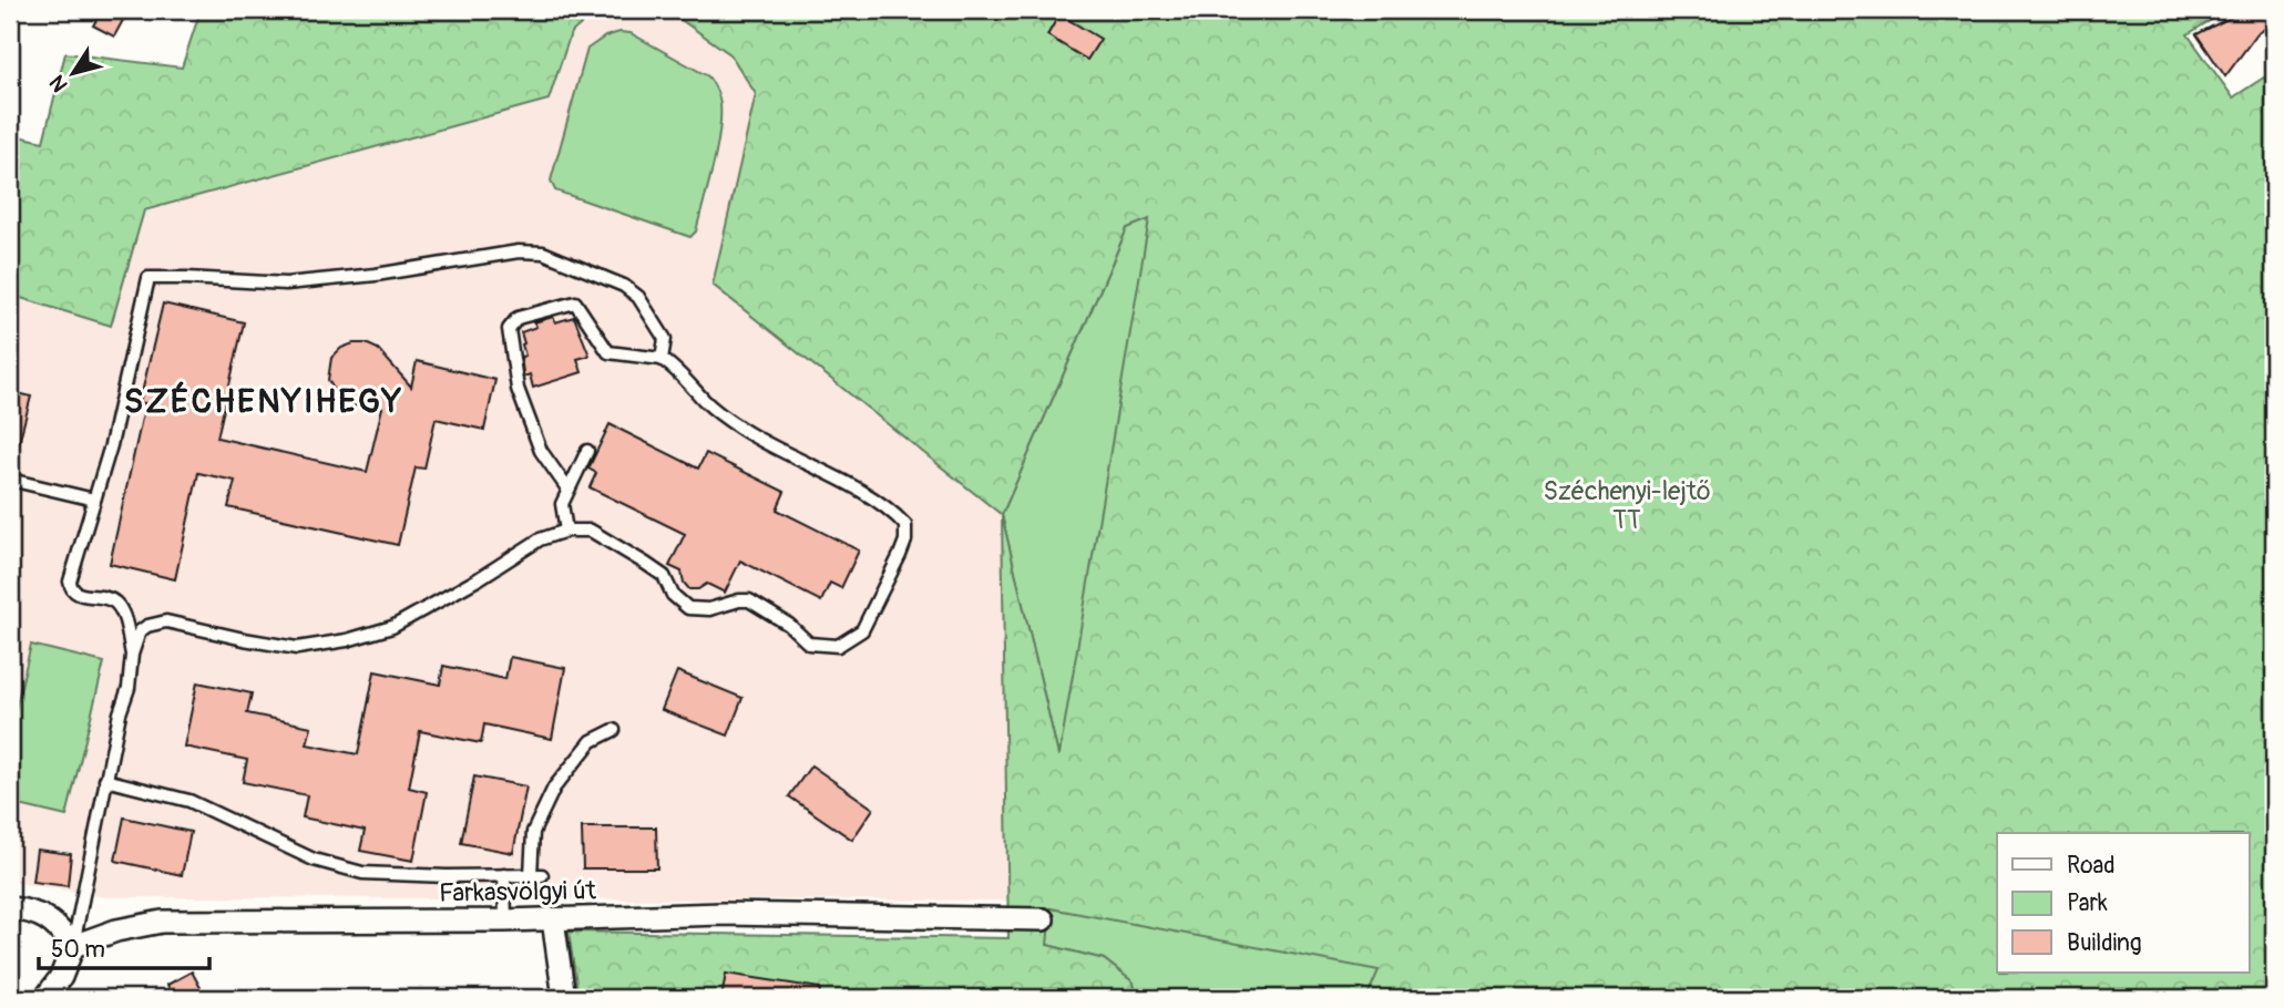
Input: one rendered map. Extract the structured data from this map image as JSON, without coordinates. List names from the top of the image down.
{
  "streets": {
    "street": ["Farkasvölgyi út"]
  },
  "districts": ["SZÉCHENYIHEGY"],
  "parks": ["Széchenyi-lejtő TT"],
  "legend": ["Road", "Park", "Building"],
  "scale_bar": "50 m",
  "north": "bottom left"
}
